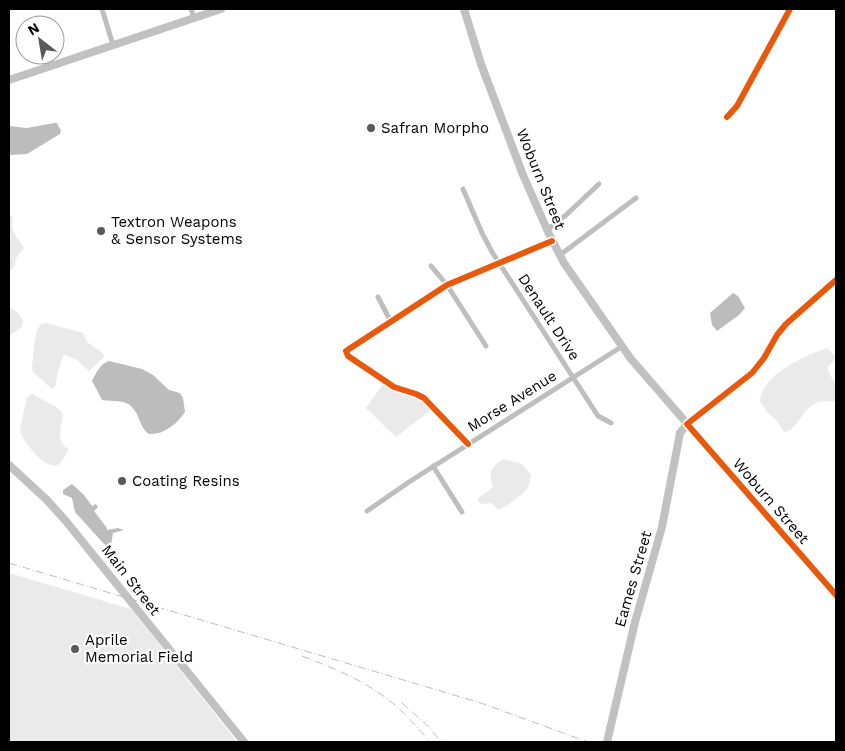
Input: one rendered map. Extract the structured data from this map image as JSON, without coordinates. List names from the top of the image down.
{
  "streets": {
    "main road": ["Woburn Street", "Eames Street", "Main Street"],
    "street": ["Denault Drive", "Morse Avenue"]
  },
  "crossings": [
    ["Woburn Street", "Morse Avenue"],
    ["Woburn Street", "Eames Street"],
    ["Denault Drive", "Morse Avenue"]
  ],
  "places": [
    "Safran Morpho",
    "Textron Weapons & Sensor Systems",
    "Coating Resins",
    "Aprile Memorial Field"
  ],
  "north": "top left"
}
